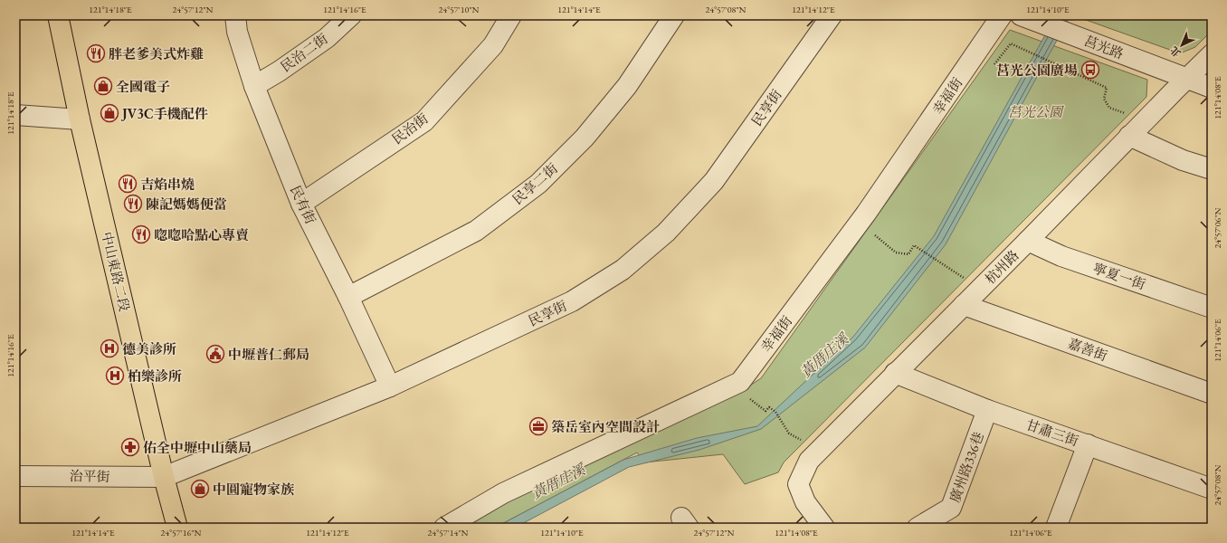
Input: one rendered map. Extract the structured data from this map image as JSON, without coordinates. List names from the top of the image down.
{
  "streets": {
    "main road": ["中山東路二段"],
    "lane": [
      "莒光路",
      "民治二街",
      "幸福街",
      "民享街",
      "民治街",
      "民享二街",
      "民有街",
      "杭州路",
      "寧夏一街",
      "嘉善街",
      "甘肅三街",
      "廣州路336巷",
      "治平街"
    ]
  },
  "crossings": [
    ["莒光路", "杭州路"],
    ["民治二街", "民有街"],
    ["民享街", "民有街"],
    ["民享街", "中山東路二段"],
    ["民享街", "治平街"],
    ["民治街", "民有街"],
    ["民享二街", "民有街"],
    ["杭州路", "寧夏一街"],
    ["杭州路", "嘉善街"],
    ["杭州路", "甘肅三街"],
    ["中山東路二段", "治平街"],
    ["甘肅三街", "廣州路336巷"]
  ],
  "water": ["黃厝庄溪"],
  "parks": ["莒光公園"],
  "places": {
    "restaurant": [
      "胖老爹美式炸雞",
      "吉焰串燒",
      "陳記媽媽便當",
      "唿唿哈點心專賣"
    ],
    "bus stop": ["莒光公園廣場"],
    "shop": ["全國電子", "JV3C手機配件", "中圓寵物家族"],
    "hospital": ["德美診所", "柏樂診所"],
    "public building": ["中壢普仁郵局"],
    "office": ["築岳室內空間設計"],
    "pharmacy": ["佑全中壢中山藥局"]
  },
  "north": "bottom left",
  "coordinates": [
    "121°14'18\"E",
    "24°57'12\"N",
    "121°14'16\"E",
    "24°57'10\"N",
    "121°14'14\"E",
    "24°57'08\"N",
    "121°14'12\"E",
    "121°14'10\"E",
    "121°14'08\"E",
    "24°57'06\"N",
    "121°14'06\"E",
    "24°57'16\"N",
    "24°57'14\"N"
  ]
}
